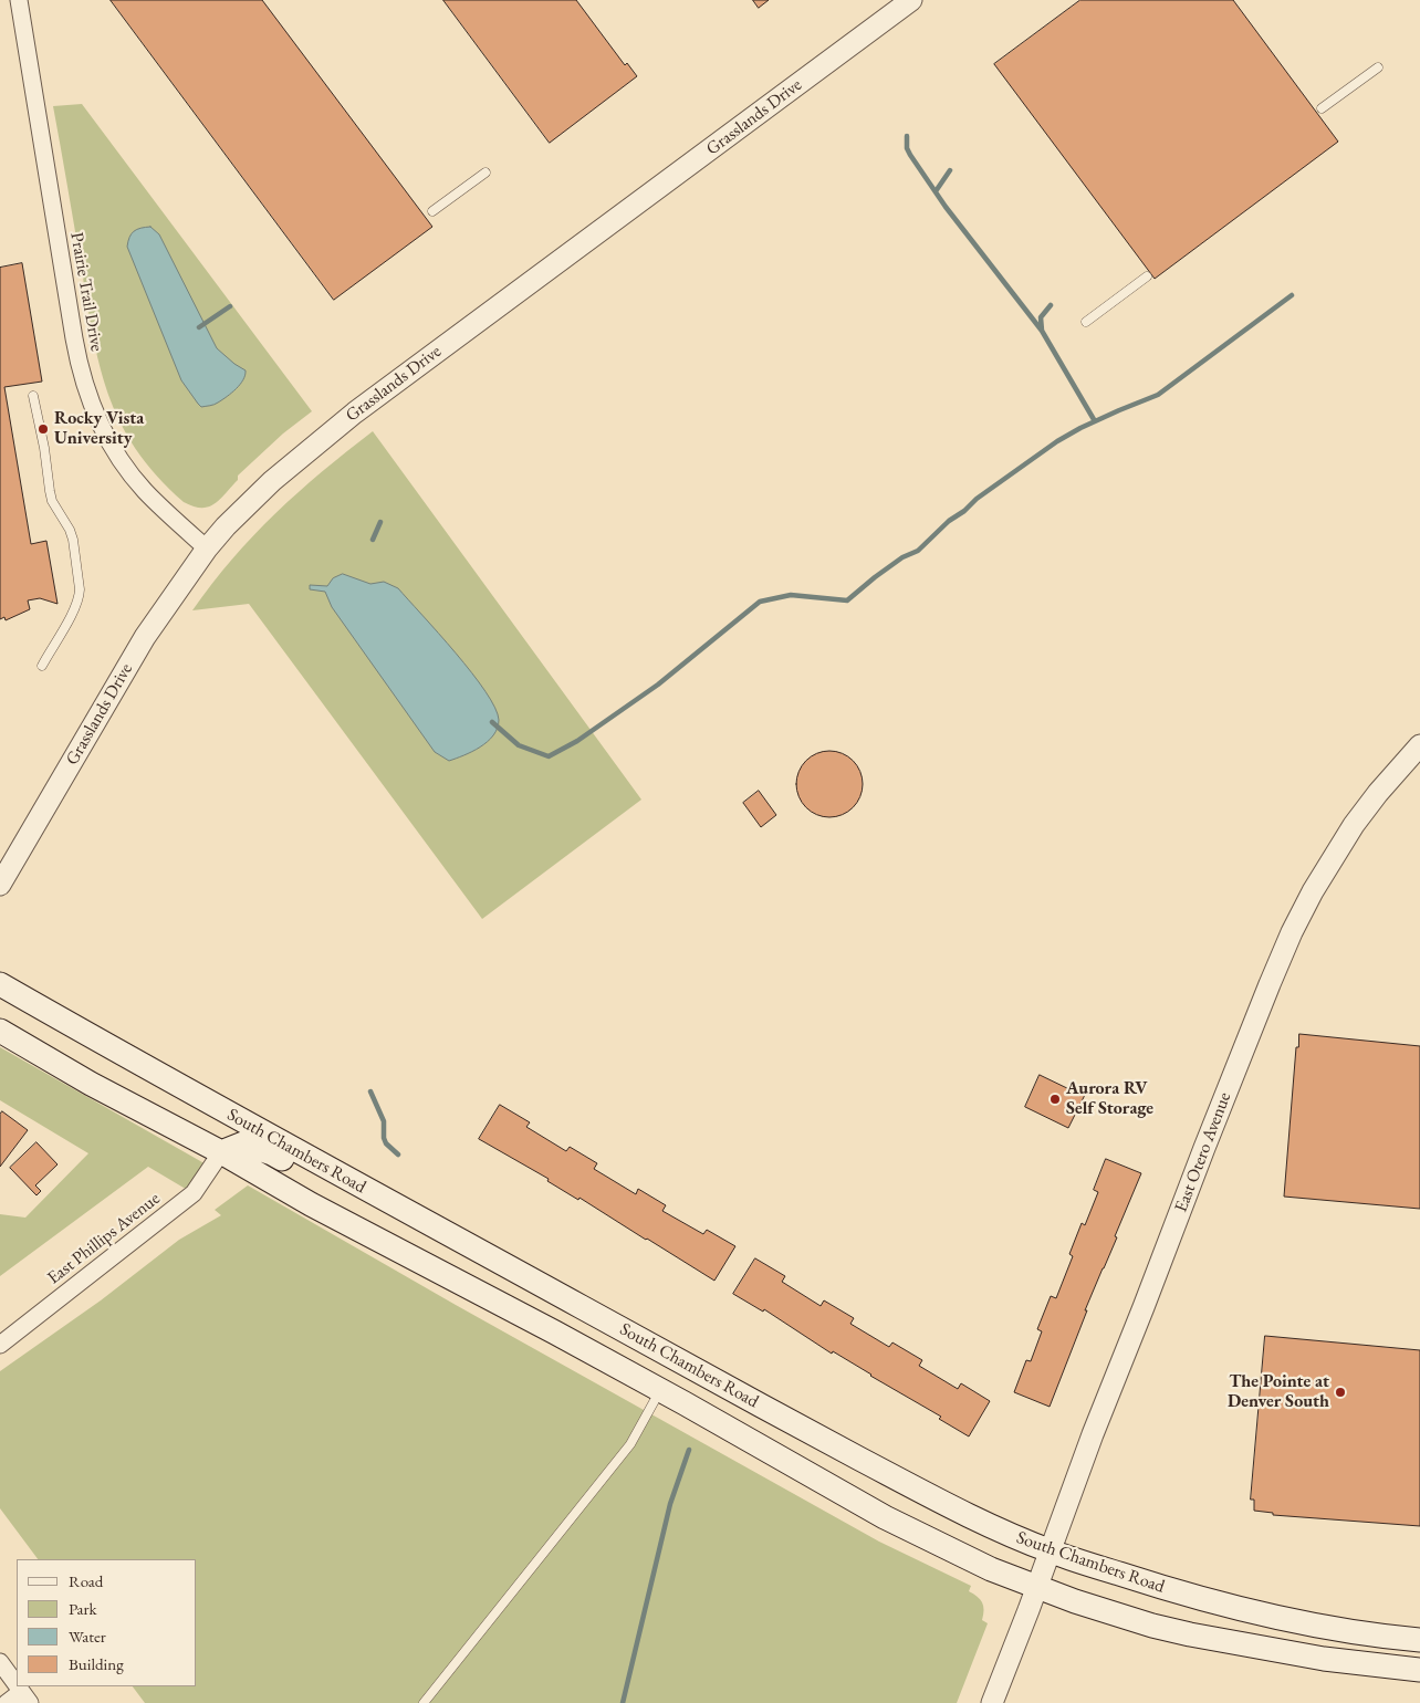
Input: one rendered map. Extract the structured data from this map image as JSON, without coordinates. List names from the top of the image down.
{
  "streets": {
    "main road": ["South Chambers Road"],
    "street": [
      "Grasslands Drive",
      "Prairie Trail Drive",
      "East Otero Avenue",
      "East Phillips Avenue"
    ]
  },
  "crossings": [
    ["Grasslands Drive", "Prairie Trail Drive"],
    ["South Chambers Road", "East Otero Avenue"],
    ["South Chambers Road", "East Phillips Avenue"]
  ],
  "places": ["Rocky Vista University", "Aurora RV Self Storage", "The Pointe at Denver South"],
  "legend": [
    "Road",
    "Park",
    "Water",
    "Building"
  ]
}
